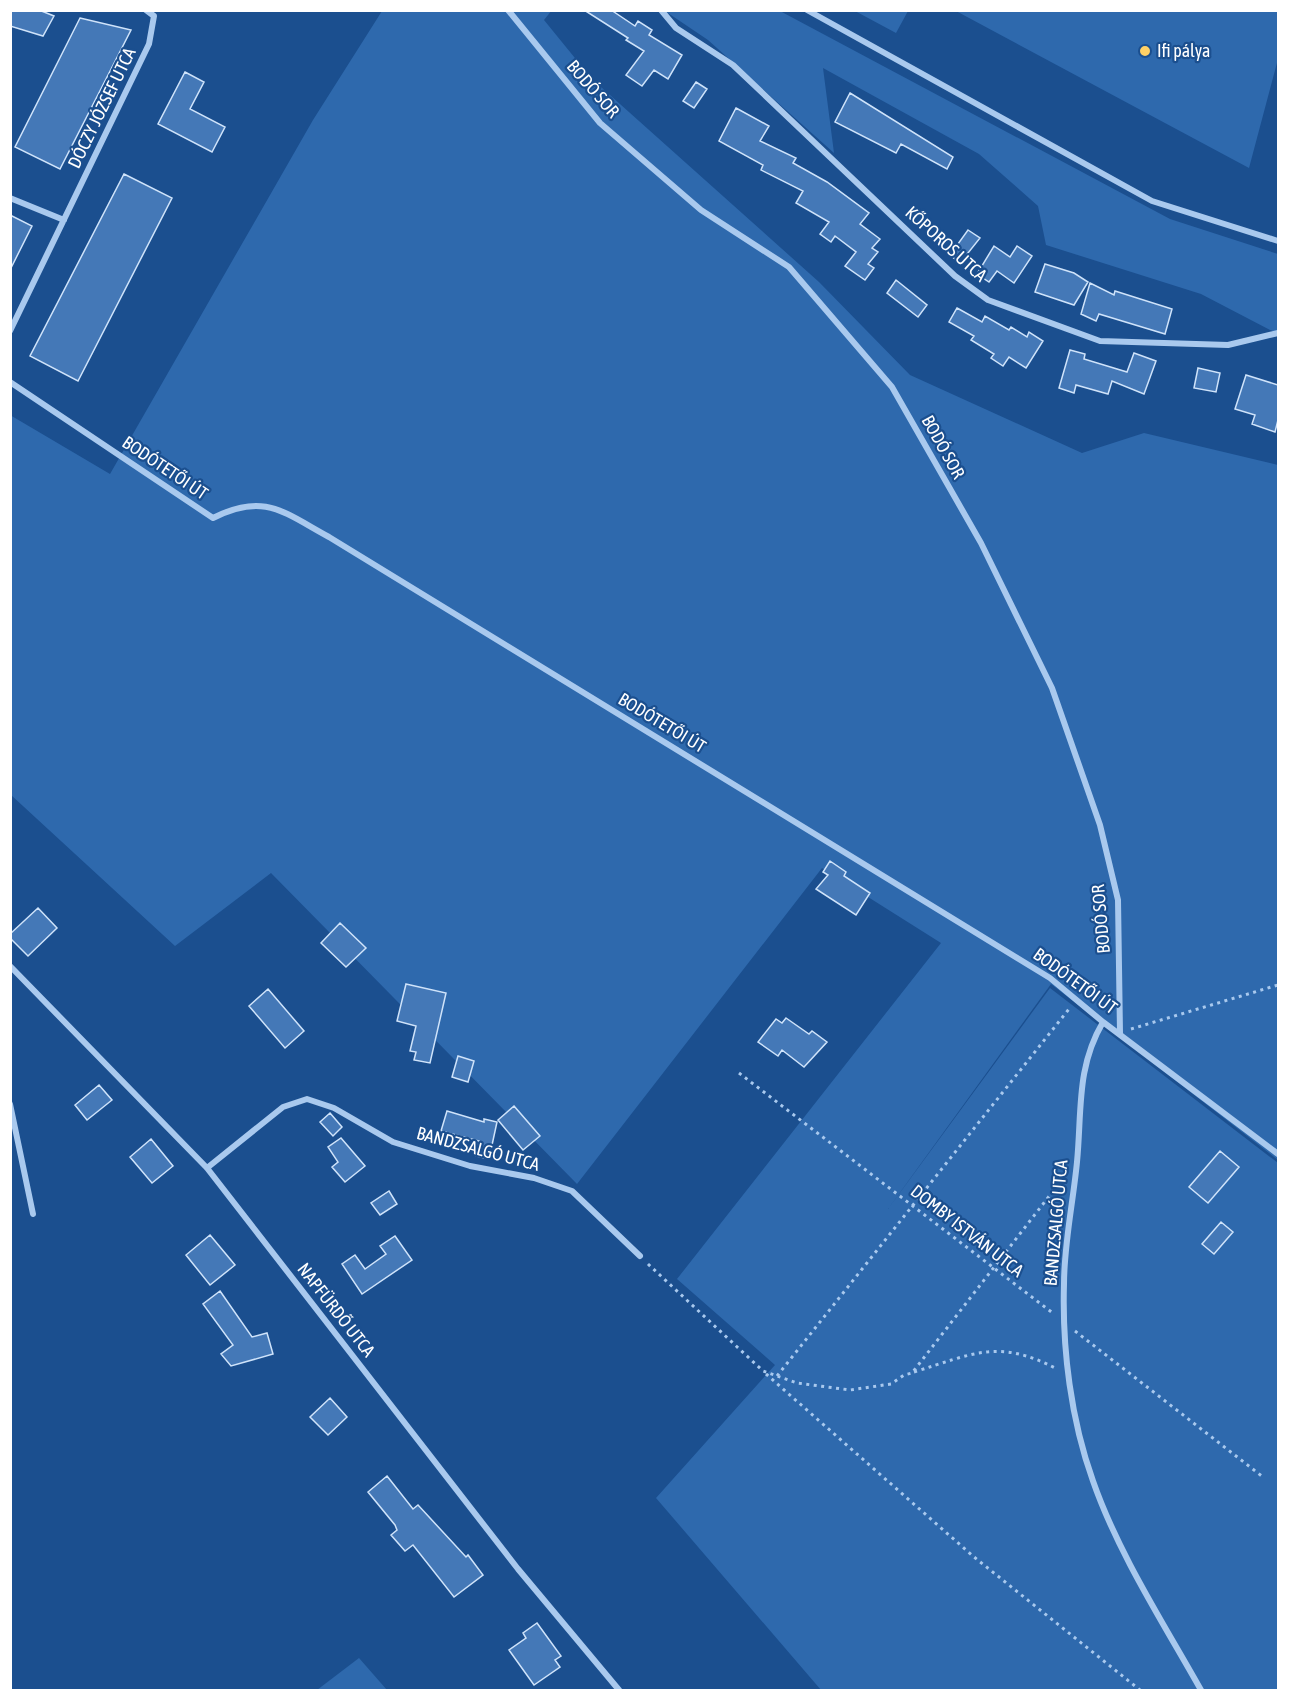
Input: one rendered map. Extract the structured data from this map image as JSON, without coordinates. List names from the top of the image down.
{
  "streets": {
    "street": [
      "BODÓ SOR",
      "DÓCZY JÓZSEF UTCA",
      "KŐPOROS UTCA",
      "BODÓTETŐI ÚT",
      "BANDZSALGÓ UTCA",
      "NAPFÜRDŐ UTCA"
    ],
    "path": ["DOMBY ISTVÁN UTCA"]
  },
  "crossings": [
    ["BODÓ SOR", "BODÓTETŐI ÚT"],
    ["BODÓTETŐI ÚT", "BANDZSALGÓ UTCA"],
    ["BANDZSALGÓ UTCA", "DOMBY ISTVÁN UTCA"],
    ["BANDZSALGÓ UTCA", "NAPFÜRDŐ UTCA"]
  ],
  "places": ["Ifi pálya"]
}
